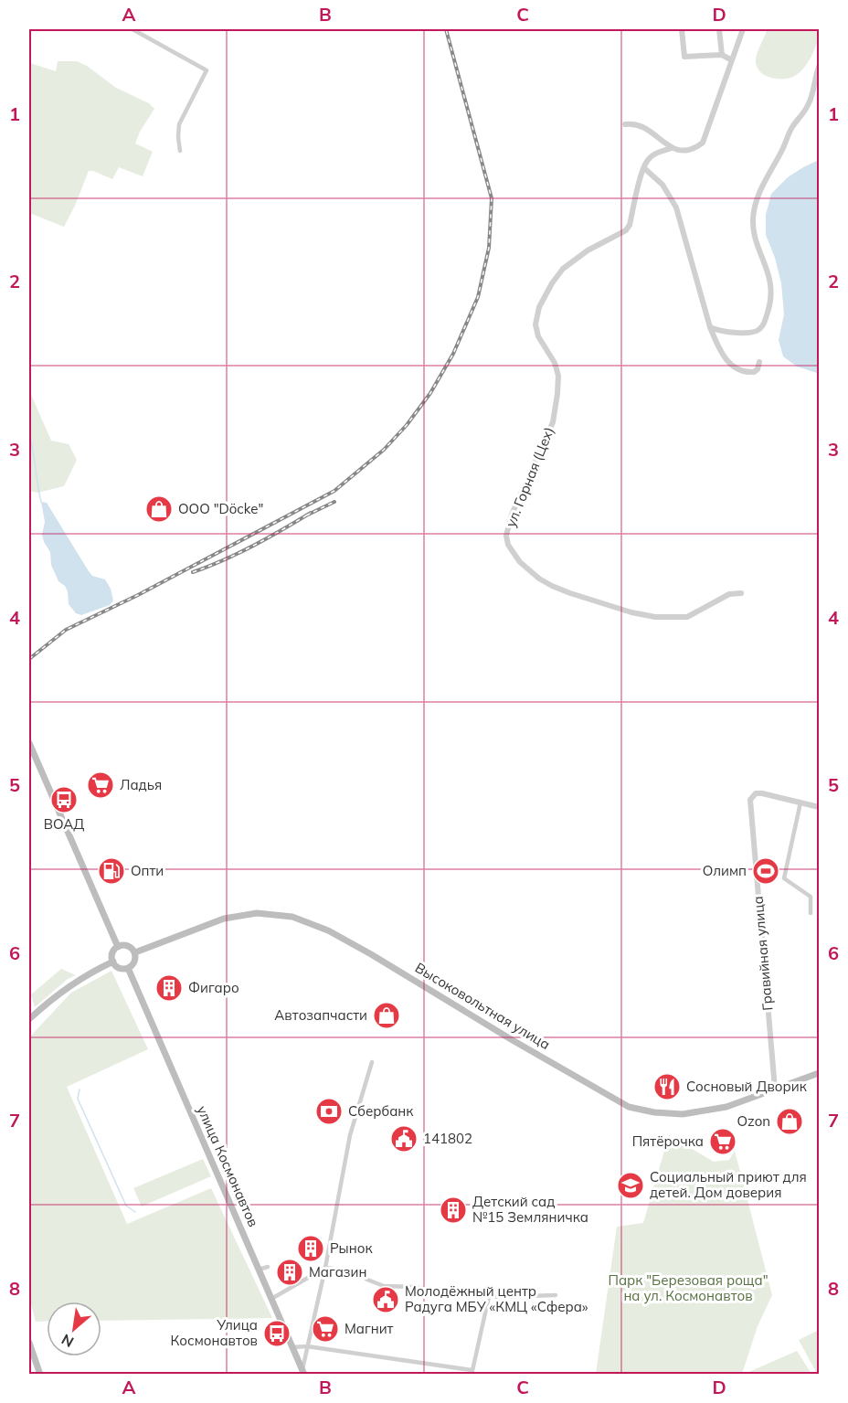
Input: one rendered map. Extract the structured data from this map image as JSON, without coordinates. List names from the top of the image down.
{
  "streets": {
    "main road": ["Высоковольтная улица", "улица Космонавтов"],
    "street": ["ул. Горная (Цех)", "Гравийная улица"]
  },
  "crossings": [
    ["Гравийная улица", "Высоковольтная улица"],
    ["Высоковольтная улица", "улица Космонавтов"]
  ],
  "parks": ["Парк \"Березовая роща\" на ул. Космонавтов"],
  "places": {
    "shop": ["ООО \"Döcke\"", "Автозапчасти", "Ozon"],
    "supermarket": ["Ладья", "Пятёрочка", "Магнит"],
    "bus stop": ["ВОАД", "Улица Космонавтов"],
    "fuel station": ["Опти"],
    "sports": ["Олимп"],
    "building": [
      "Фигаро",
      "Детский сад №15 Земляничка",
      "Рынок",
      "Магазин"
    ],
    "restaurant": ["Сосновый Дворик"],
    "bank": ["Сбербанк"],
    "public building": ["141802", "Молодёжный центр Радуга МБУ «КМЦ «Сфера»"],
    "school or university": ["Социальный приют для детей. Дом доверия"]
  },
  "north": "bottom left",
  "grid": {
    "columns": [
      "A",
      "B",
      "C",
      "D"
    ],
    "rows": [
      "1",
      "2",
      "3",
      "4",
      "5",
      "6",
      "7",
      "8"
    ]
  }
}
